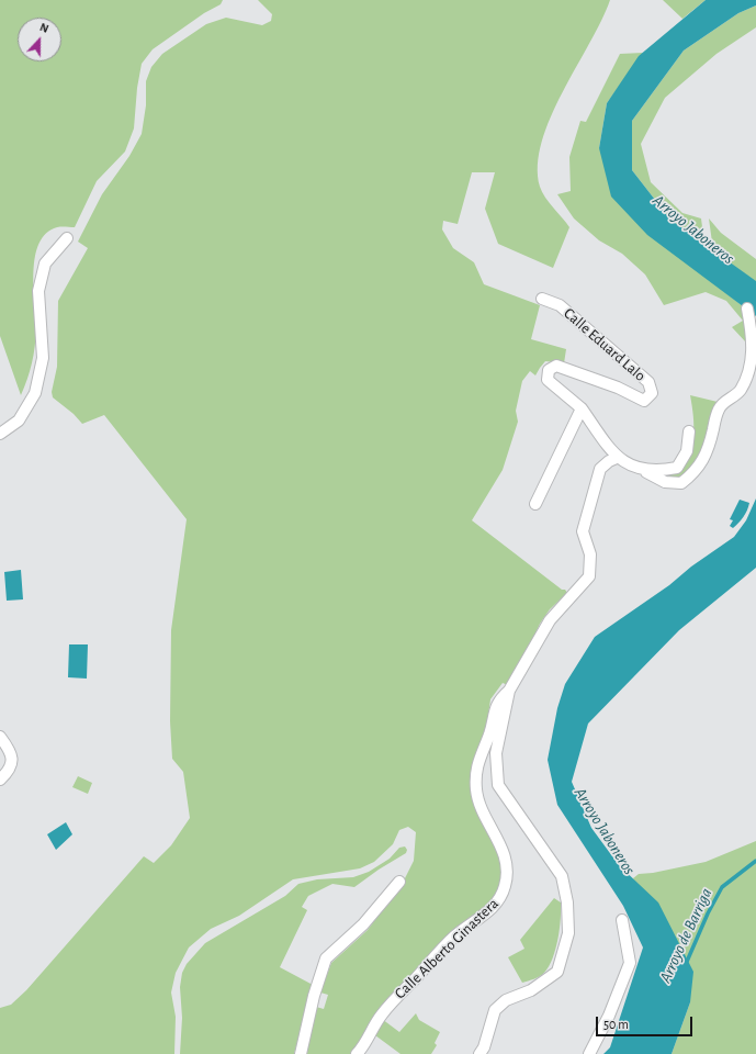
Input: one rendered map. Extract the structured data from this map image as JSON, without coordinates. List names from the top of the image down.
{
  "streets": {
    "street": ["Calle Eduard Lalo", "Calle Alberto Ginastera"]
  },
  "water": ["Arroyo Jaboneros", "Arroyo de Barriga"],
  "scale_bar": "50 m",
  "north": "top"
}
